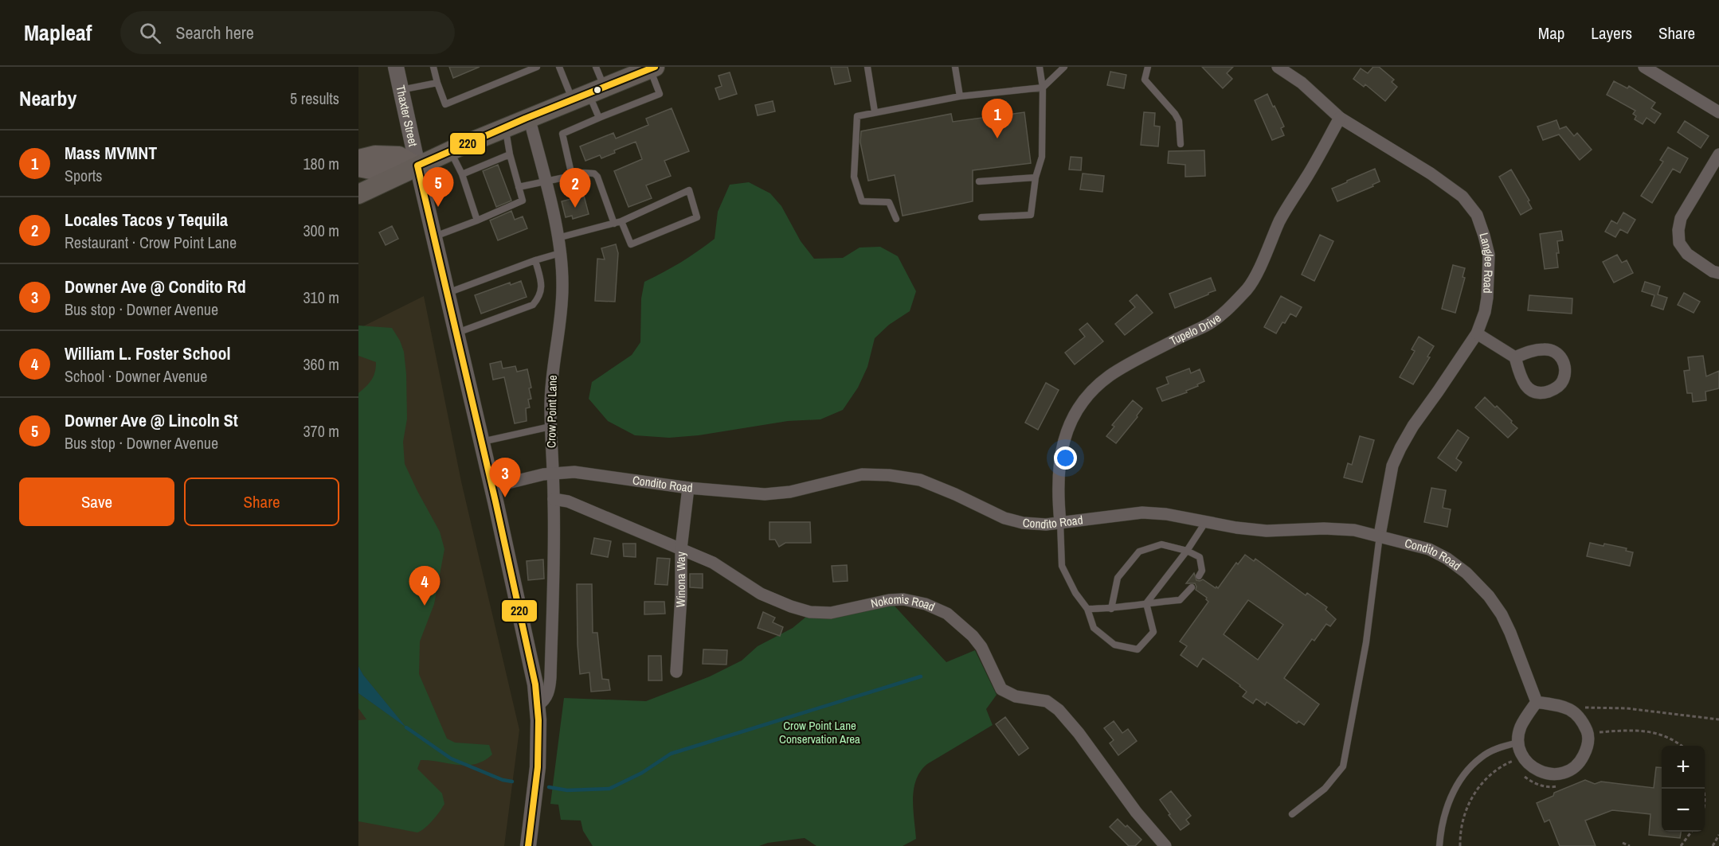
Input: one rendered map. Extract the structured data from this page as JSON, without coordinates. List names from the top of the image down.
{
  "streets": {
    "street": [
      "Thaxter Street",
      "Langlee Road",
      "Tupelo Drive",
      "Crow Point Lane",
      "Condito Road",
      "Winona Way",
      "Nokomis Road"
    ]
  },
  "crossings": [
    ["Thaxter Street", "Crow Point Lane"],
    ["Thaxter Street", "Condito Road"],
    ["Langlee Road", "Tupelo Drive"],
    ["Langlee Road", "Condito Road"],
    ["Tupelo Drive", "Condito Road"],
    ["Crow Point Lane", "Condito Road"],
    ["Crow Point Lane", "Nokomis Road"],
    ["Condito Road", "Winona Way"],
    ["Winona Way", "Nokomis Road"]
  ],
  "parks": ["Crow Point Lane Conservation Area"],
  "lines": ["transit line 220"],
  "page": {
    "header": "Mapleaf",
    "search": "Search here",
    "nav": ["Map", "Layers", "Share"],
    "heading": ["Nearby", "5 results"],
    "pins": [
      "1",
      "5",
      "2",
      "3",
      "4"
    ],
    "list": [
      {
        "mark": "1",
        "name": "Mass MVMNT",
        "note": "Sports",
        "value": "180 m"
      },
      {
        "mark": "2",
        "name": "Locales Tacos y Tequila",
        "note": "Restaurant · Crow Point Lane",
        "value": "300 m"
      },
      {
        "mark": "3",
        "name": "Downer Ave @ Condito Rd",
        "note": "Bus stop · Downer Avenue",
        "value": "310 m"
      },
      {
        "mark": "4",
        "name": "William L. Foster School",
        "note": "School · Downer Avenue",
        "value": "360 m"
      },
      {
        "mark": "5",
        "name": "Downer Ave @ Lincoln St",
        "note": "Bus stop · Downer Avenue",
        "value": "370 m"
      }
    ],
    "buttons": ["Save", "Share"],
    "map_buttons": ["+", "−"]
  }
}
